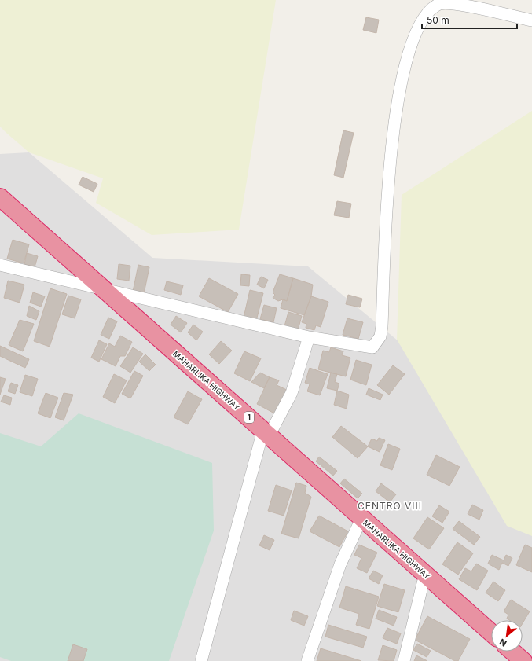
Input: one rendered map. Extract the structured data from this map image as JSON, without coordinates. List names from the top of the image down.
{
  "streets": {
    "highway": ["MAHARLIKA HIGHWAY", "1"]
  },
  "districts": ["CENTRO VIII"],
  "scale_bar": "50 m",
  "north": "bottom left"
}
